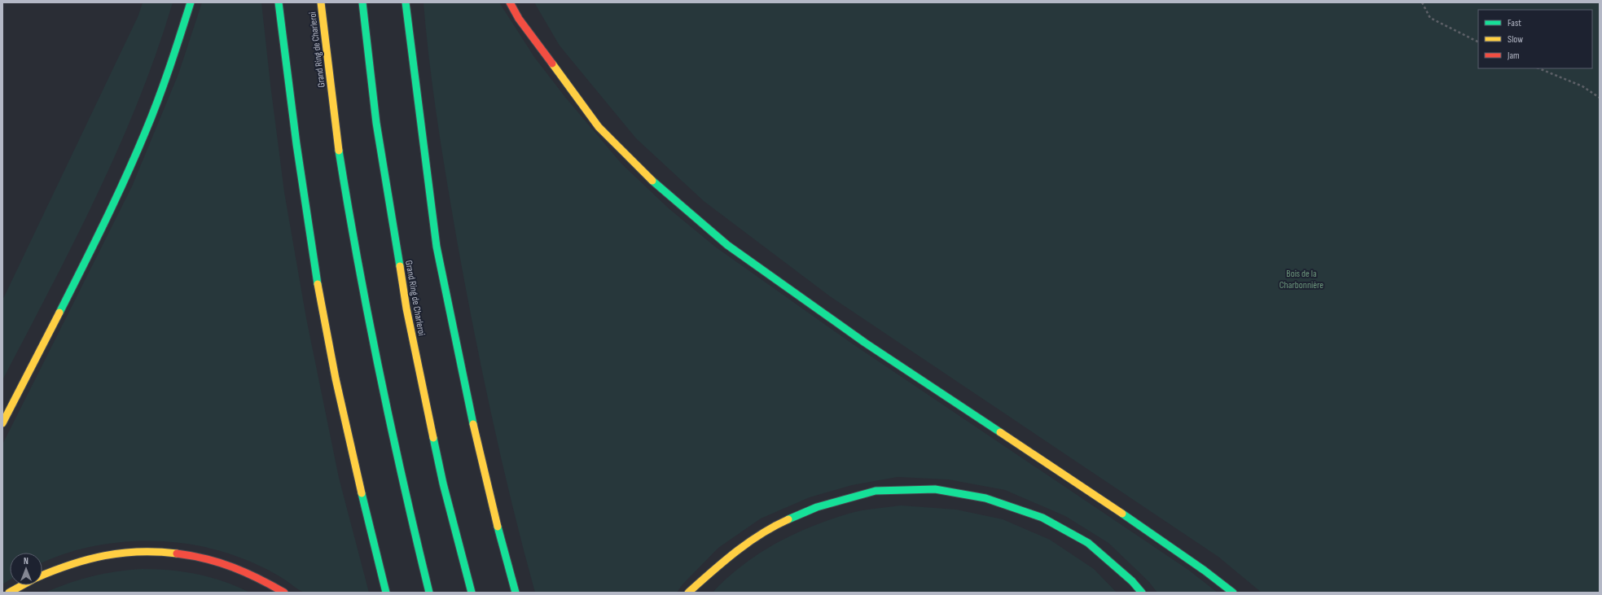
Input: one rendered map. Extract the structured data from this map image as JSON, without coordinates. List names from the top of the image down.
{
  "streets": {
    "highway": ["Grand Ring de Charleroi"]
  },
  "parks": ["Bois de la Charbonnière"],
  "legend": ["Fast", "Slow", "Jam"],
  "north": "top"
}
